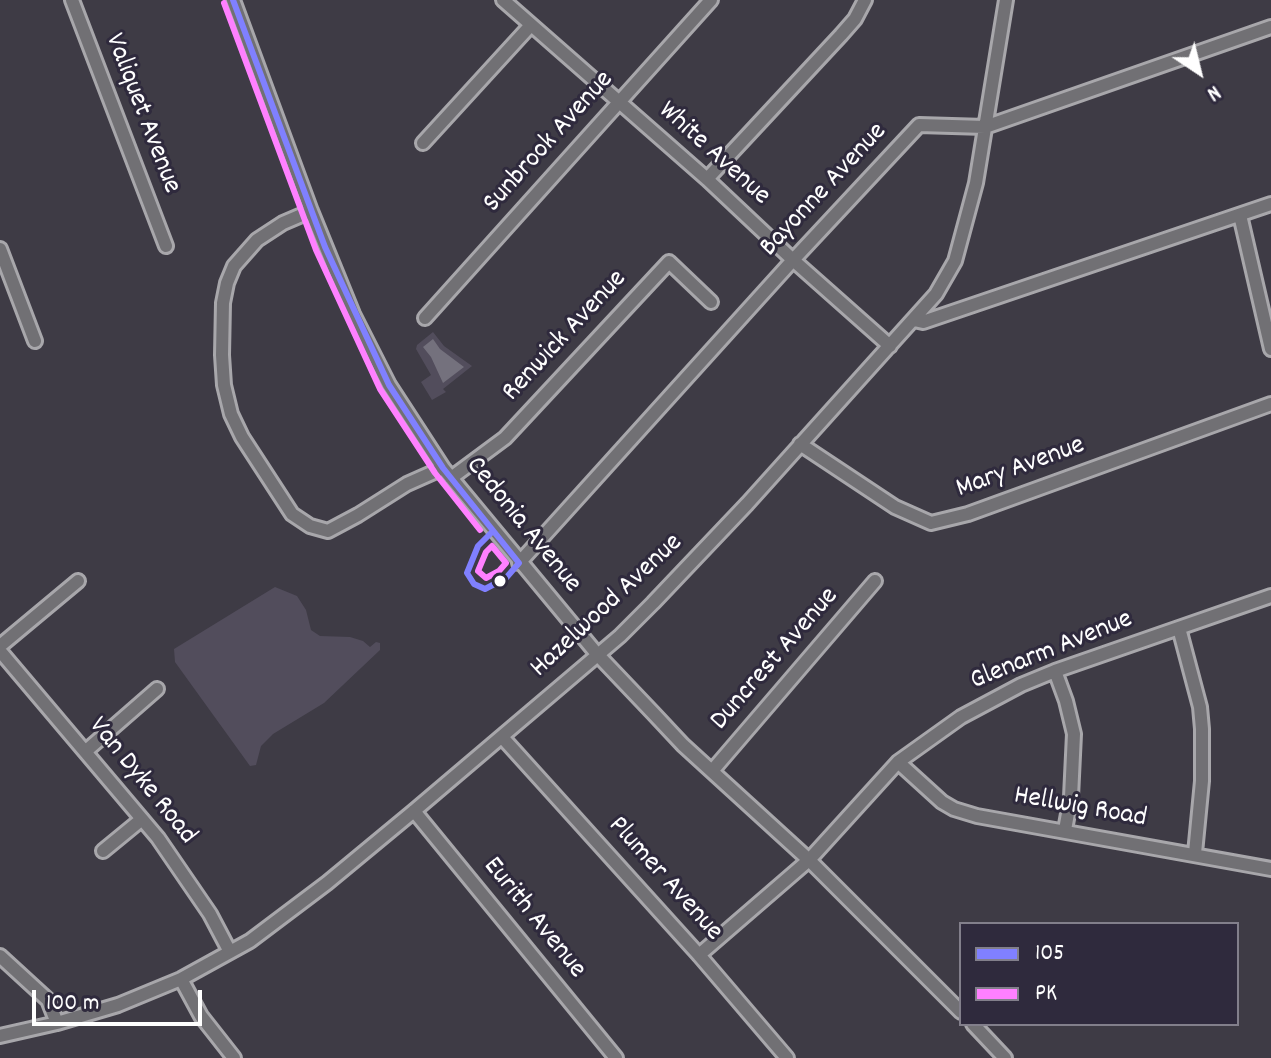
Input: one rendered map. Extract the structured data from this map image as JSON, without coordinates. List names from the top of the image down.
{
  "streets": {
    "street": [
      "Valiquet Avenue",
      "Sunbrook Avenue",
      "White Avenue",
      "Bayonne Avenue",
      "Renwick Avenue",
      "Mary Avenue",
      "Cedonia Avenue",
      "Hazelwood Avenue",
      "Glenarm Avenue",
      "Duncrest Avenue",
      "Van Dyke Road",
      "Hellwig Road",
      "Plumer Avenue",
      "Eurith Avenue"
    ]
  },
  "crossings": [
    ["Sunbrook Avenue", "White Avenue"],
    ["White Avenue", "Bayonne Avenue"],
    ["White Avenue", "Hazelwood Avenue"],
    ["Bayonne Avenue", "Cedonia Avenue"],
    ["Bayonne Avenue", "Hazelwood Avenue"],
    ["Renwick Avenue", "Cedonia Avenue"],
    ["Mary Avenue", "Hazelwood Avenue"],
    ["Cedonia Avenue", "Hazelwood Avenue"],
    ["Cedonia Avenue", "Glenarm Avenue"],
    ["Cedonia Avenue", "Duncrest Avenue"],
    ["Hazelwood Avenue", "Van Dyke Road"],
    ["Hazelwood Avenue", "Plumer Avenue"],
    ["Hazelwood Avenue", "Eurith Avenue"],
    ["Glenarm Avenue", "Hellwig Road"],
    ["Glenarm Avenue", "Plumer Avenue"]
  ],
  "lines": ["transit line 105", "transit line PK"],
  "legend": ["105", "PK"],
  "scale_bar": "100 m",
  "north": "bottom right"
}
